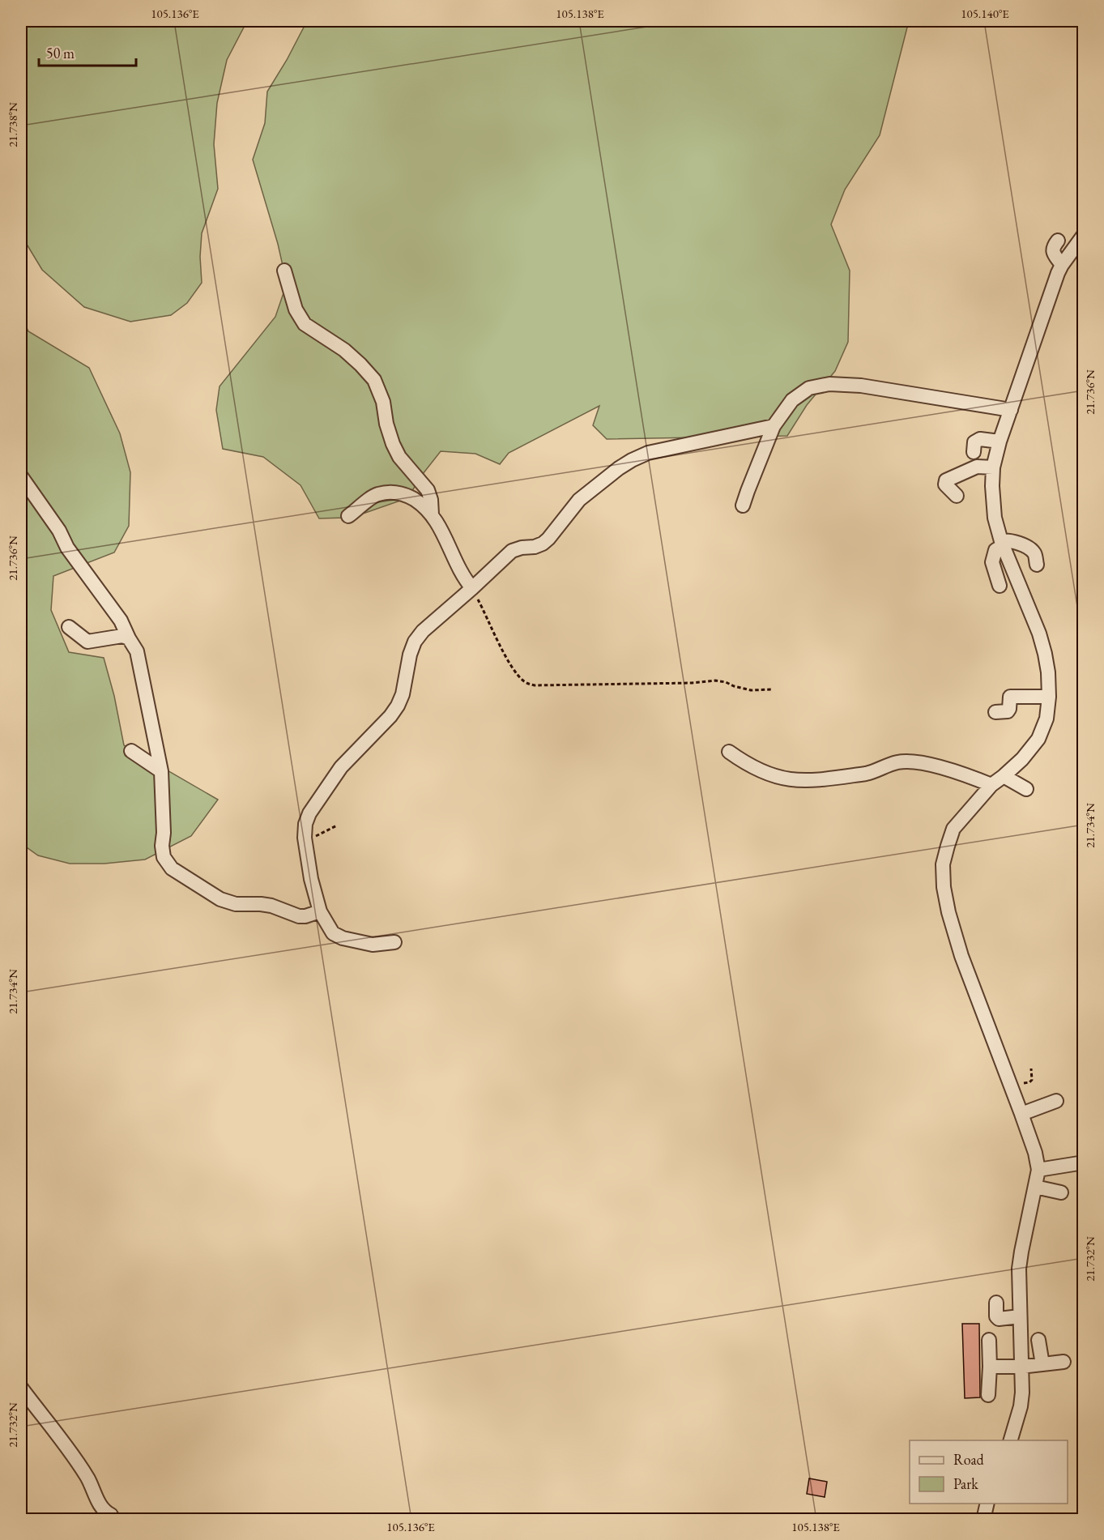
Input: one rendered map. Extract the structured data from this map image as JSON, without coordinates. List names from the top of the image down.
{
  "legend": ["Road", "Park"],
  "scale_bar": "50 m",
  "coordinates": [
    "105.136°E",
    "105.138°E",
    "105.140°E",
    "21.738°N",
    "21.736°N",
    "21.734°N",
    "21.732°N"
  ]
}
